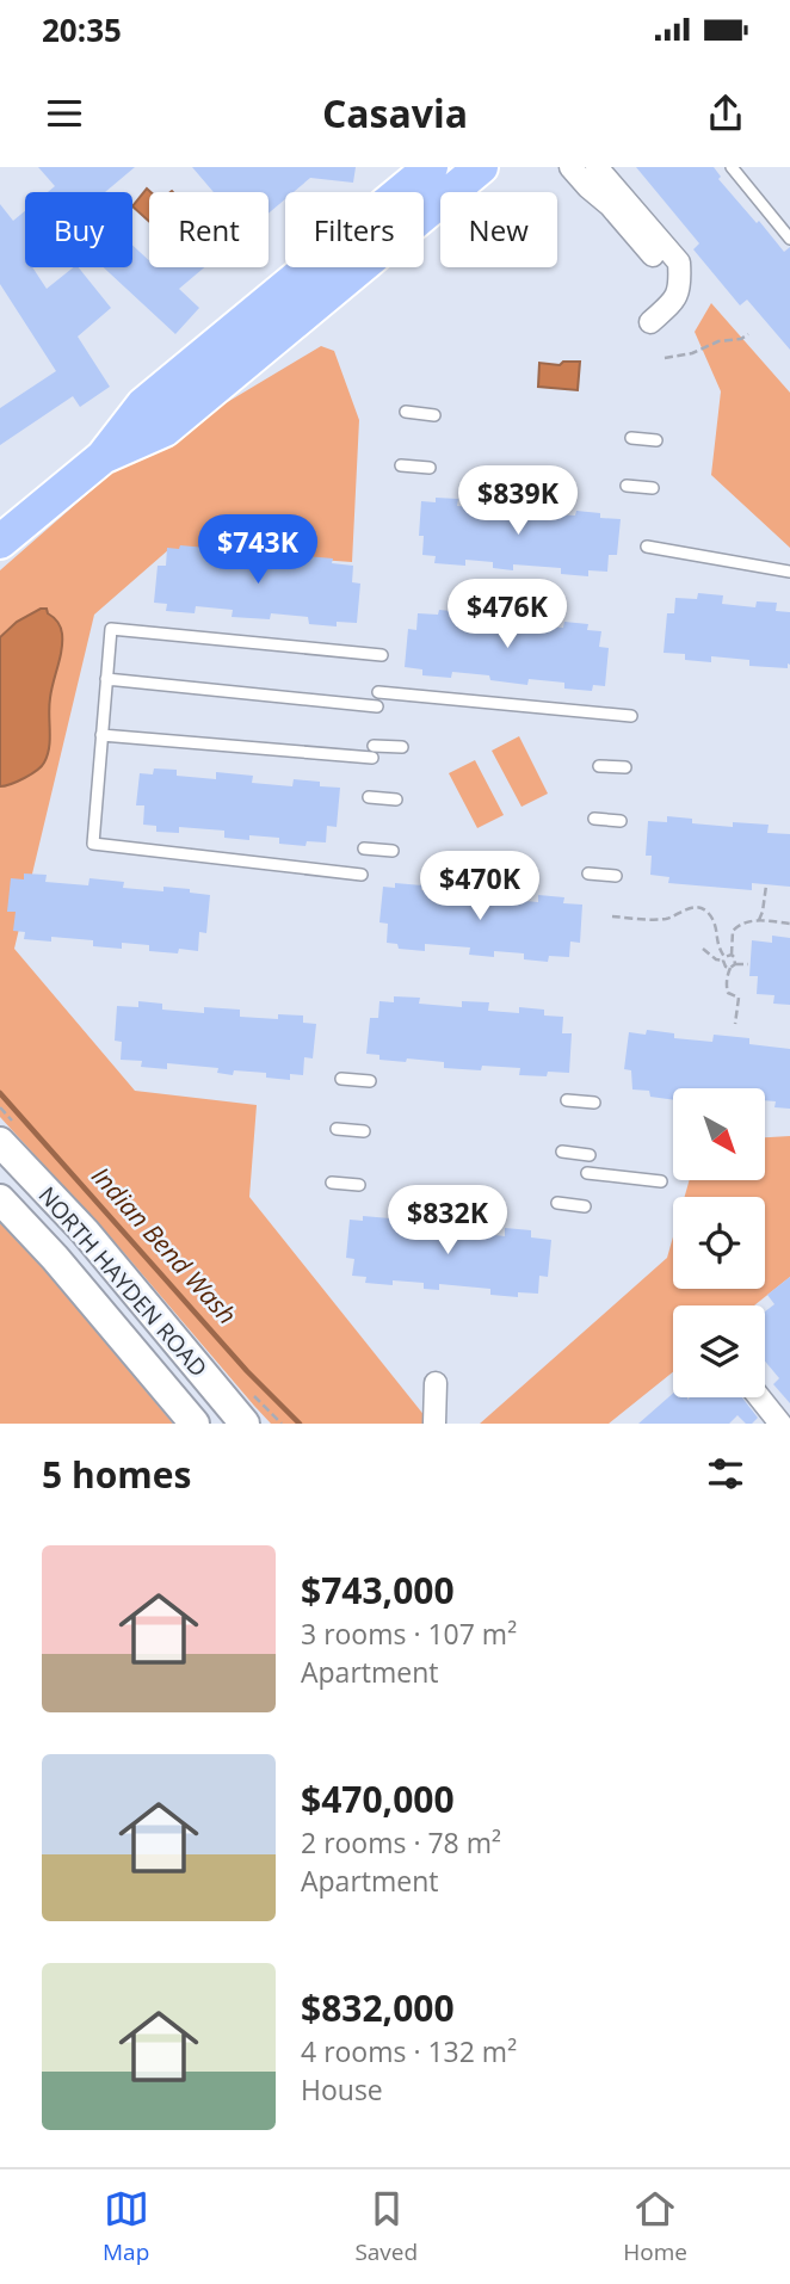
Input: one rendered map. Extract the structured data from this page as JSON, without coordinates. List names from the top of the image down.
{
  "streets": {
    "main road": ["NORTH HAYDEN ROAD"]
  },
  "water": ["Indian Bend Wash"],
  "north": "bottom right",
  "page": {
    "status": "20:35",
    "header": "Casavia",
    "chip": [
      "Buy",
      "Rent",
      "Filters",
      "New"
    ],
    "price": [
      "$839K",
      "$743K",
      "$476K",
      "$470K",
      "$832K"
    ],
    "heading": "5 homes",
    "list": [
      {
        "name": "$743,000",
        "note": "3 rooms · 107 m² · Apartment"
      },
      {
        "name": "$470,000",
        "note": "2 rooms · 78 m² · Apartment"
      },
      {
        "name": "$832,000",
        "note": "4 rooms · 132 m² · House"
      }
    ],
    "tabs": ["Map", "Saved", "Home"]
  }
}
